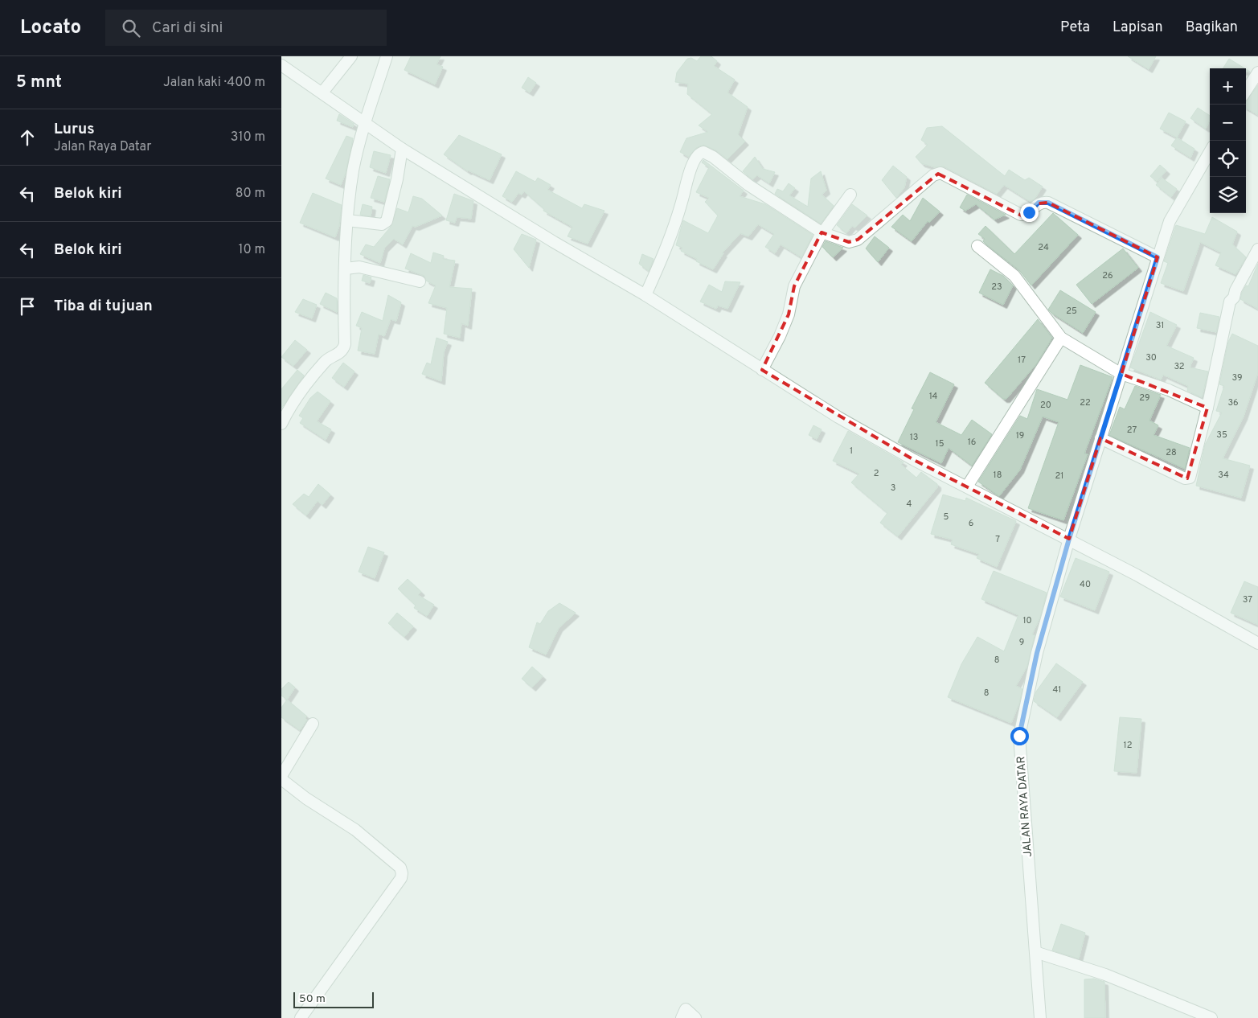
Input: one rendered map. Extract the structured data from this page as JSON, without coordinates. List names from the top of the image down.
{
  "streets": {
    "street": ["JALAN RAYA DATAR"]
  },
  "house_numbers": [
    "24",
    "26",
    "23",
    "25",
    "31",
    "30",
    "17",
    "32",
    "39",
    "14",
    "29",
    "22",
    "36",
    "20",
    "27",
    "35",
    "19",
    "13",
    "16",
    "15",
    "1",
    "28",
    "2",
    "18",
    "34",
    "21",
    "3",
    "4",
    "5",
    "6",
    "7",
    "40",
    "37",
    "10",
    "9",
    "8",
    "41",
    "8",
    "12"
  ],
  "scale_bar": "50 m",
  "page": {
    "header": "Locato",
    "search": "Cari di sini",
    "nav": ["Peta", "Lapisan", "Bagikan"],
    "heading": ["5 mnt", "Jalan kaki · 400 m"],
    "map_buttons": ["+", "−"],
    "list": [
      ["Lurus", "Jalan Raya Datar", "310 m"],
      ["Belok kiri", "80 m"],
      ["Belok kiri", "10 m"],
      "Tiba di tujuan"
    ],
    "scale": "50 m"
  }
}
